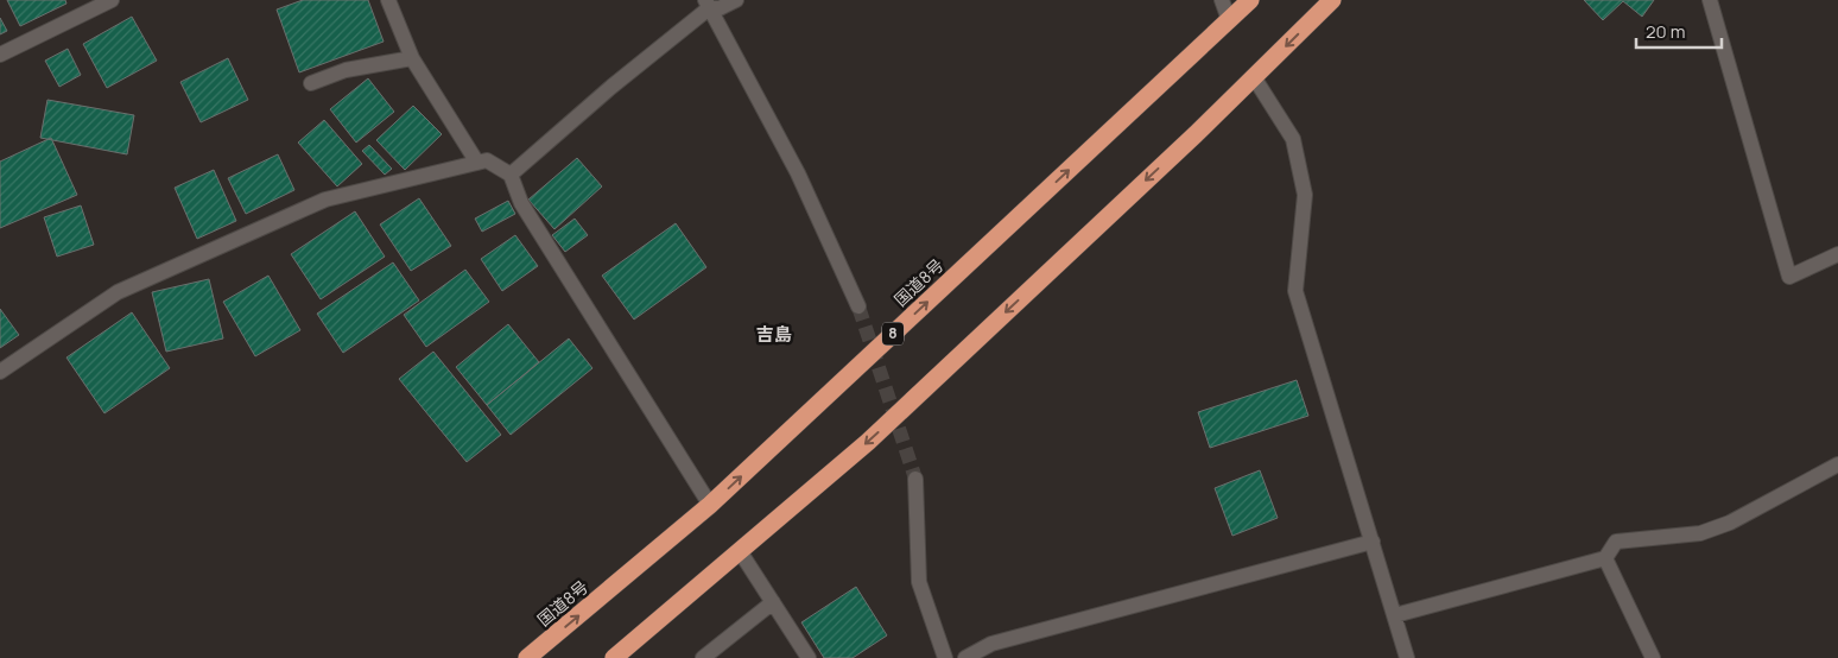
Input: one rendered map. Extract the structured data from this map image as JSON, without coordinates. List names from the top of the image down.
{
  "streets": {
    "highway": ["国道8号", "8"]
  },
  "districts": ["吉島"],
  "scale_bar": "20 m"
}
